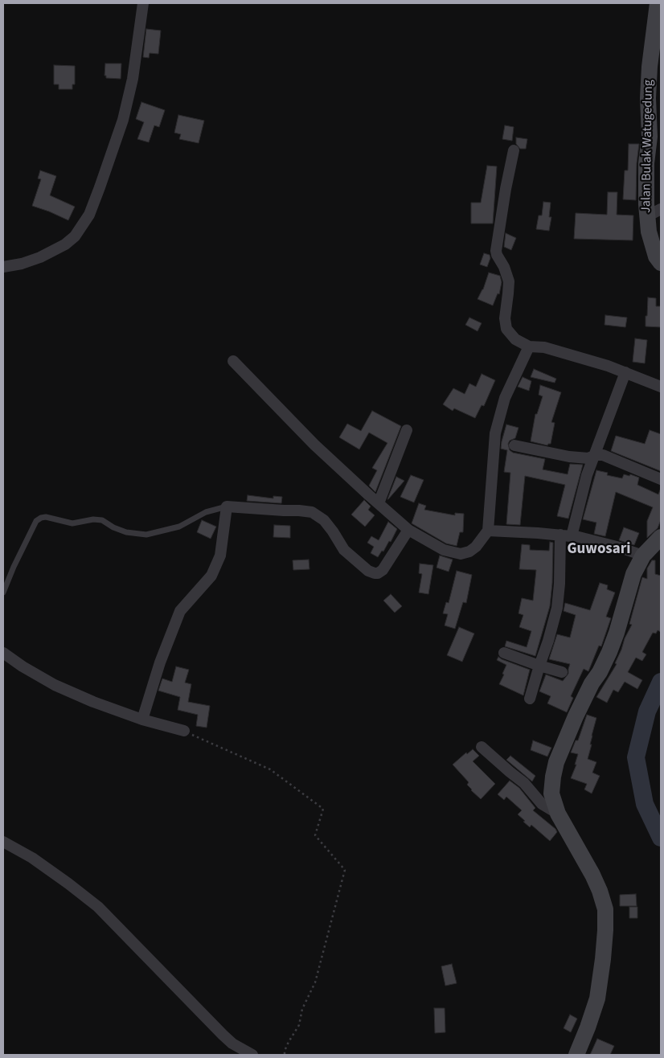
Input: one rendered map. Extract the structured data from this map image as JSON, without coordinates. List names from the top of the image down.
{
  "streets": {
    "main road": ["Jalan Bulak Watugedung"]
  },
  "districts": ["Guwosari"]
}
